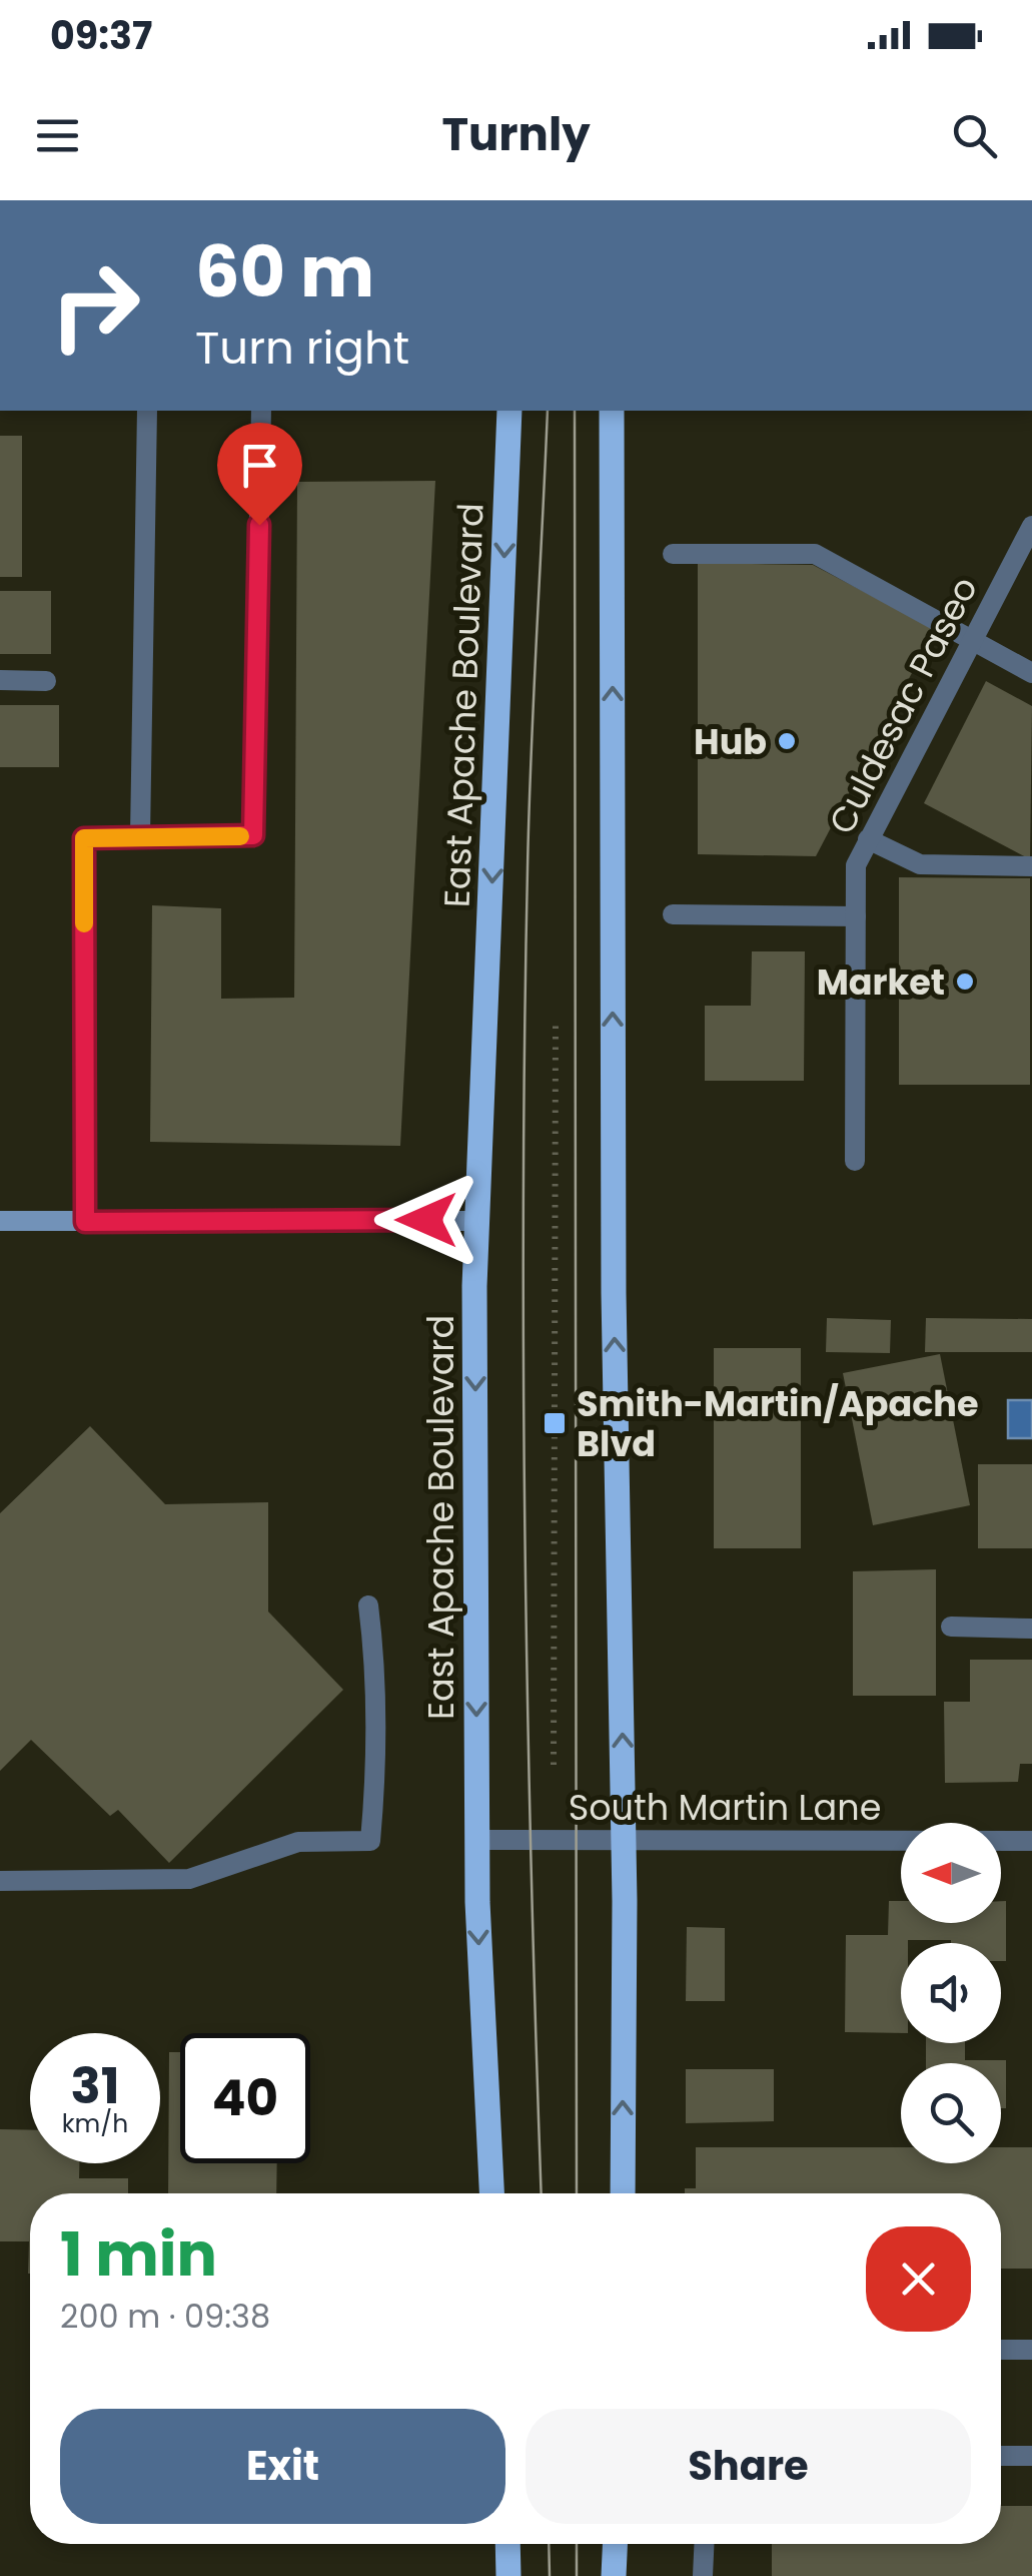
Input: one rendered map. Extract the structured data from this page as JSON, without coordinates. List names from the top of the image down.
{
  "streets": {
    "main road": ["East Apache Boulevard"],
    "street": ["Culdesac Paseo", "South Martin Lane"]
  },
  "crossings": [
    ["East Apache Boulevard", "South Martin Lane"]
  ],
  "places": {
    "other": ["Hub", "Market"],
    "transit": ["Smith-Martin/Apache Blvd"]
  },
  "north": "left",
  "page": {
    "status": "09:37",
    "header": "Turnly",
    "turn": ["60 m", "Turn right"],
    "speed": "31 km/h",
    "limit": "40",
    "heading": ["1 min", "200 m · 09:38"],
    "buttons": ["Exit", "Share"]
  }
}
